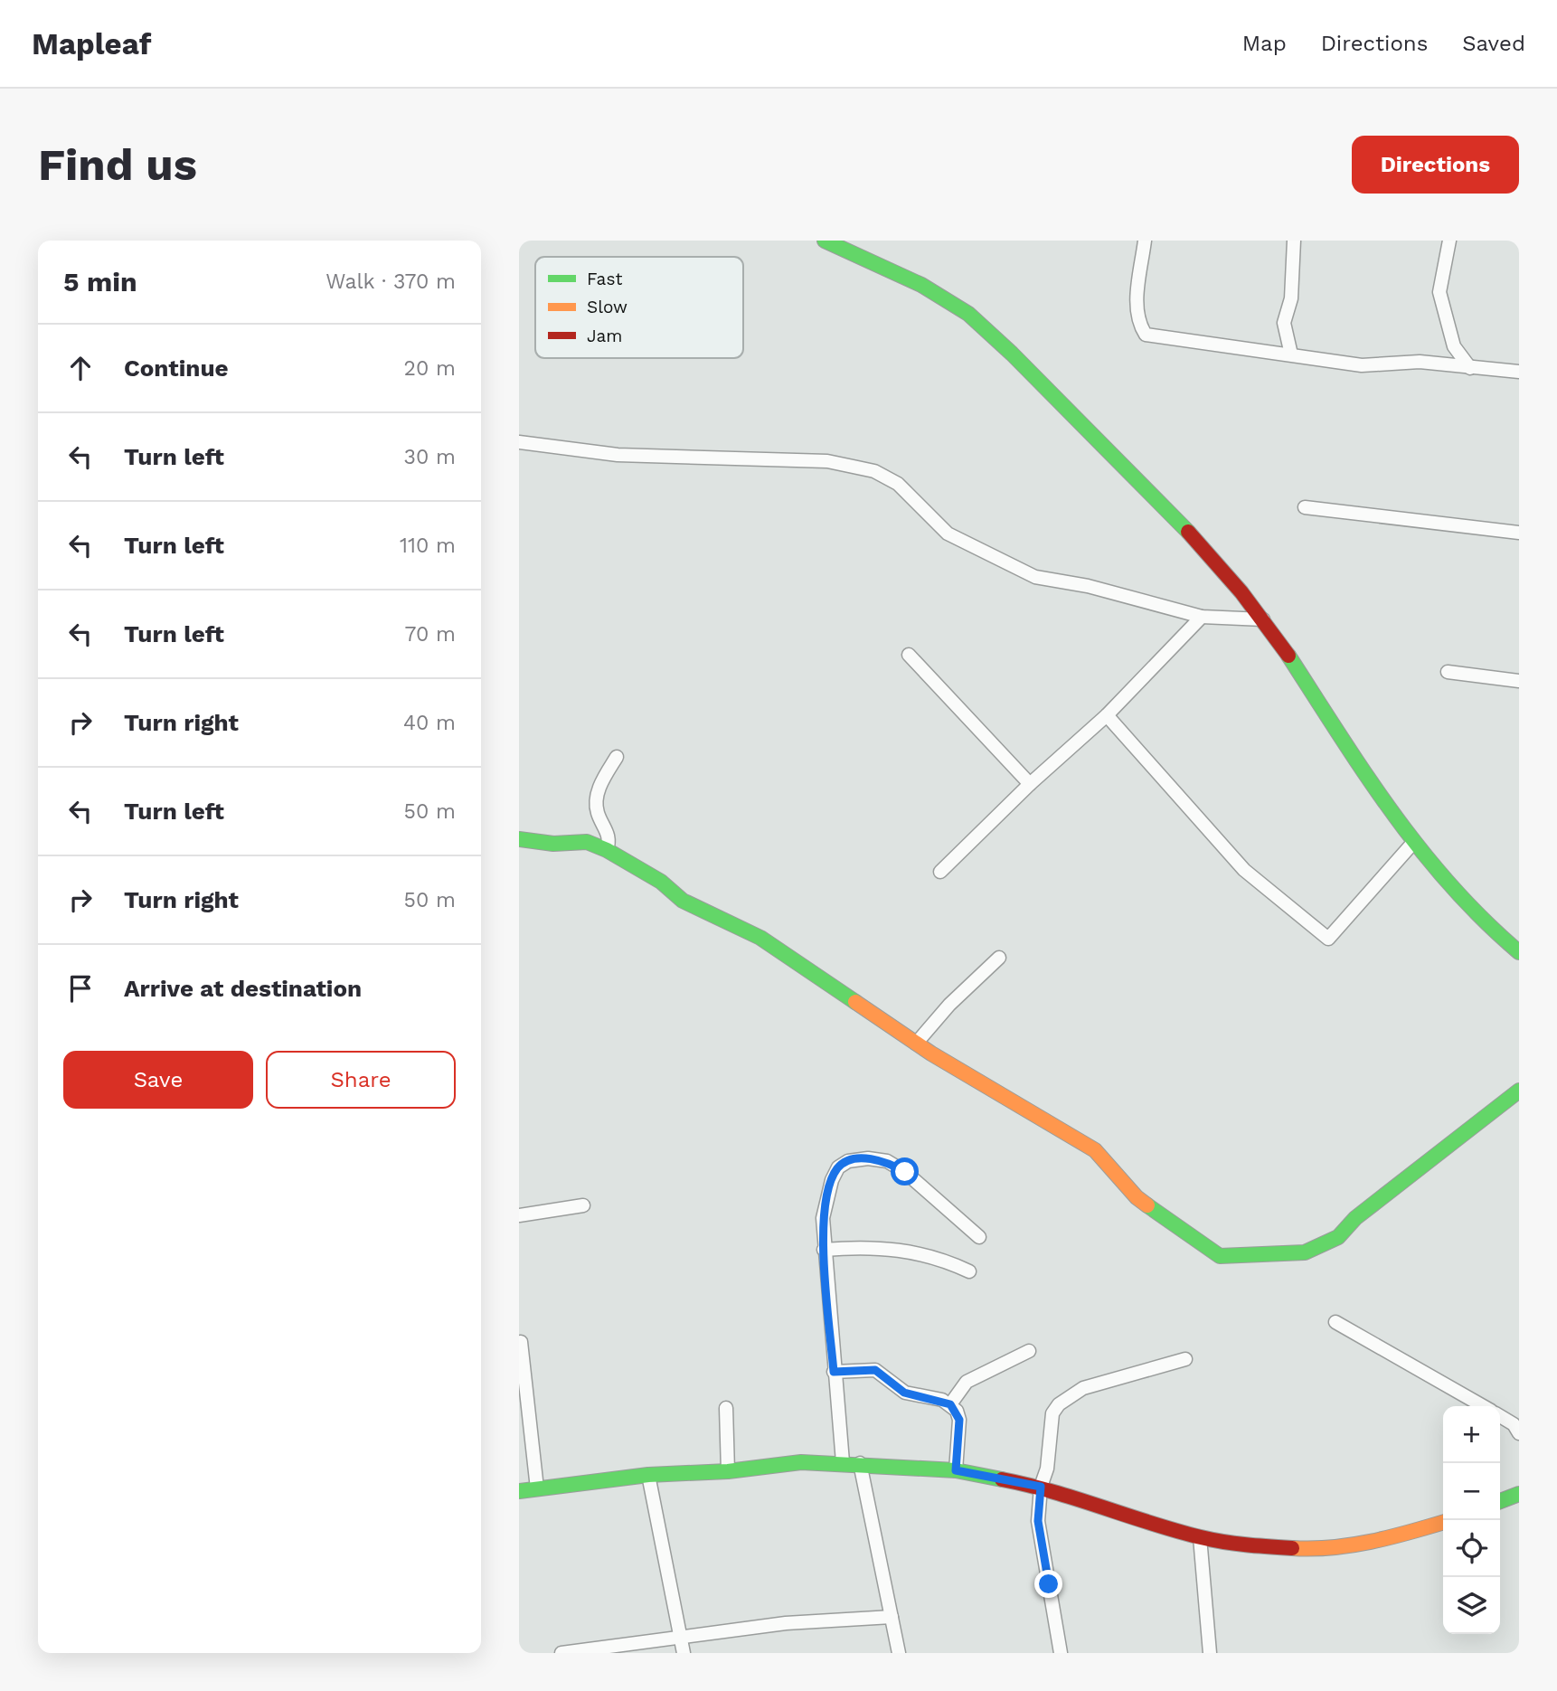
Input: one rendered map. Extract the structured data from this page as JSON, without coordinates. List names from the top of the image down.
{
  "legend": ["Fast", "Slow", "Jam"],
  "page": {
    "header": "Mapleaf",
    "nav": ["Map", "Directions", "Saved"],
    "buttons": [
      "Directions",
      ["Save", "Share"]
    ],
    "title": "Find us",
    "heading": ["5 min", "Walk · 370 m"],
    "list": [
      ["Continue", "20 m"],
      ["Turn left", "30 m"],
      ["Turn left", "110 m"],
      ["Turn left", "70 m"],
      ["Turn right", "40 m"],
      ["Turn left", "50 m"],
      ["Turn right", "50 m"],
      "Arrive at destination"
    ],
    "map_buttons": ["+", "−"]
  }
}
